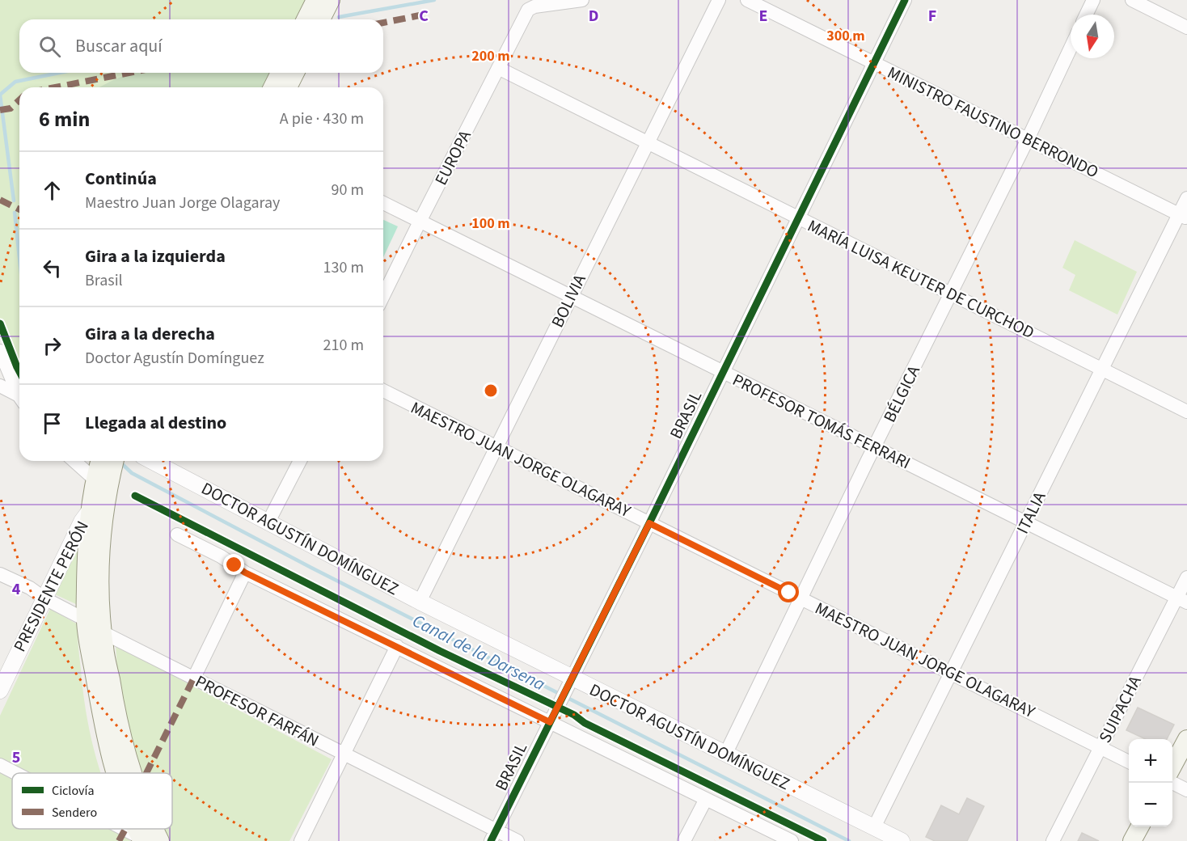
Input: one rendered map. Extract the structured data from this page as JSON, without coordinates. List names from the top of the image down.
{
  "streets": {
    "street": [
      "MINISTRO FAUSTINO BERRONDO",
      "EUROPA",
      "MARÍA LUISA KEUTER DE CURCHOD",
      "BOLIVIA",
      "BÉLGICA",
      "BRASIL",
      "PROFESOR TOMÁS FERRARI",
      "MAESTRO JUAN JORGE OLAGARAY",
      "ITALIA",
      "DOCTOR AGUSTÍN DOMÍNGUEZ",
      "PRESIDENTE PERÓN",
      "SUIPACHA",
      "PROFESOR FARFÁN"
    ]
  },
  "crossings": [
    ["MINISTRO FAUSTINO BERRONDO", "BÉLGICA"],
    ["MINISTRO FAUSTINO BERRONDO", "BRASIL"],
    ["MINISTRO FAUSTINO BERRONDO", "ITALIA"],
    ["EUROPA", "MARÍA LUISA KEUTER DE CURCHOD"],
    ["EUROPA", "PROFESOR TOMÁS FERRARI"],
    ["MARÍA LUISA KEUTER DE CURCHOD", "BOLIVIA"],
    ["MARÍA LUISA KEUTER DE CURCHOD", "BÉLGICA"],
    ["MARÍA LUISA KEUTER DE CURCHOD", "BRASIL"],
    ["MARÍA LUISA KEUTER DE CURCHOD", "ITALIA"],
    ["BOLIVIA", "PROFESOR TOMÁS FERRARI"],
    ["BOLIVIA", "MAESTRO JUAN JORGE OLAGARAY"],
    ["BOLIVIA", "DOCTOR AGUSTÍN DOMÍNGUEZ"],
    ["BÉLGICA", "PROFESOR TOMÁS FERRARI"],
    ["BÉLGICA", "MAESTRO JUAN JORGE OLAGARAY"],
    ["BÉLGICA", "DOCTOR AGUSTÍN DOMÍNGUEZ"],
    ["BRASIL", "PROFESOR TOMÁS FERRARI"],
    ["BRASIL", "MAESTRO JUAN JORGE OLAGARAY"],
    ["BRASIL", "DOCTOR AGUSTÍN DOMÍNGUEZ"],
    ["BRASIL", "PROFESOR FARFÁN"],
    ["PROFESOR TOMÁS FERRARI", "ITALIA"],
    ["PROFESOR TOMÁS FERRARI", "SUIPACHA"],
    ["MAESTRO JUAN JORGE OLAGARAY", "ITALIA"],
    ["MAESTRO JUAN JORGE OLAGARAY", "SUIPACHA"],
    ["ITALIA", "DOCTOR AGUSTÍN DOMÍNGUEZ"],
    ["PRESIDENTE PERÓN", "PROFESOR FARFÁN"]
  ],
  "water": ["Canal de la Darsena"],
  "legend": ["Ciclovía", "Sendero"],
  "north": "bottom",
  "page": {
    "search": "Buscar aquí",
    "heading": ["6 min", "A pie · 430 m"],
    "list": [
      ["Continúa", "Maestro Juan Jorge Olagaray", "90 m"],
      ["Gira a la izquierda", "Brasil", "130 m"],
      ["Gira a la derecha", "Doctor Agustín Domínguez", "210 m"],
      "Llegada al destino"
    ],
    "map_buttons": ["+", "−"]
  },
  "grid": {
    "columns": [
      "C",
      "D",
      "E",
      "F"
    ],
    "rows": ["4", "5"]
  },
  "rings": ["300 m", "200 m", "100 m"]
}
